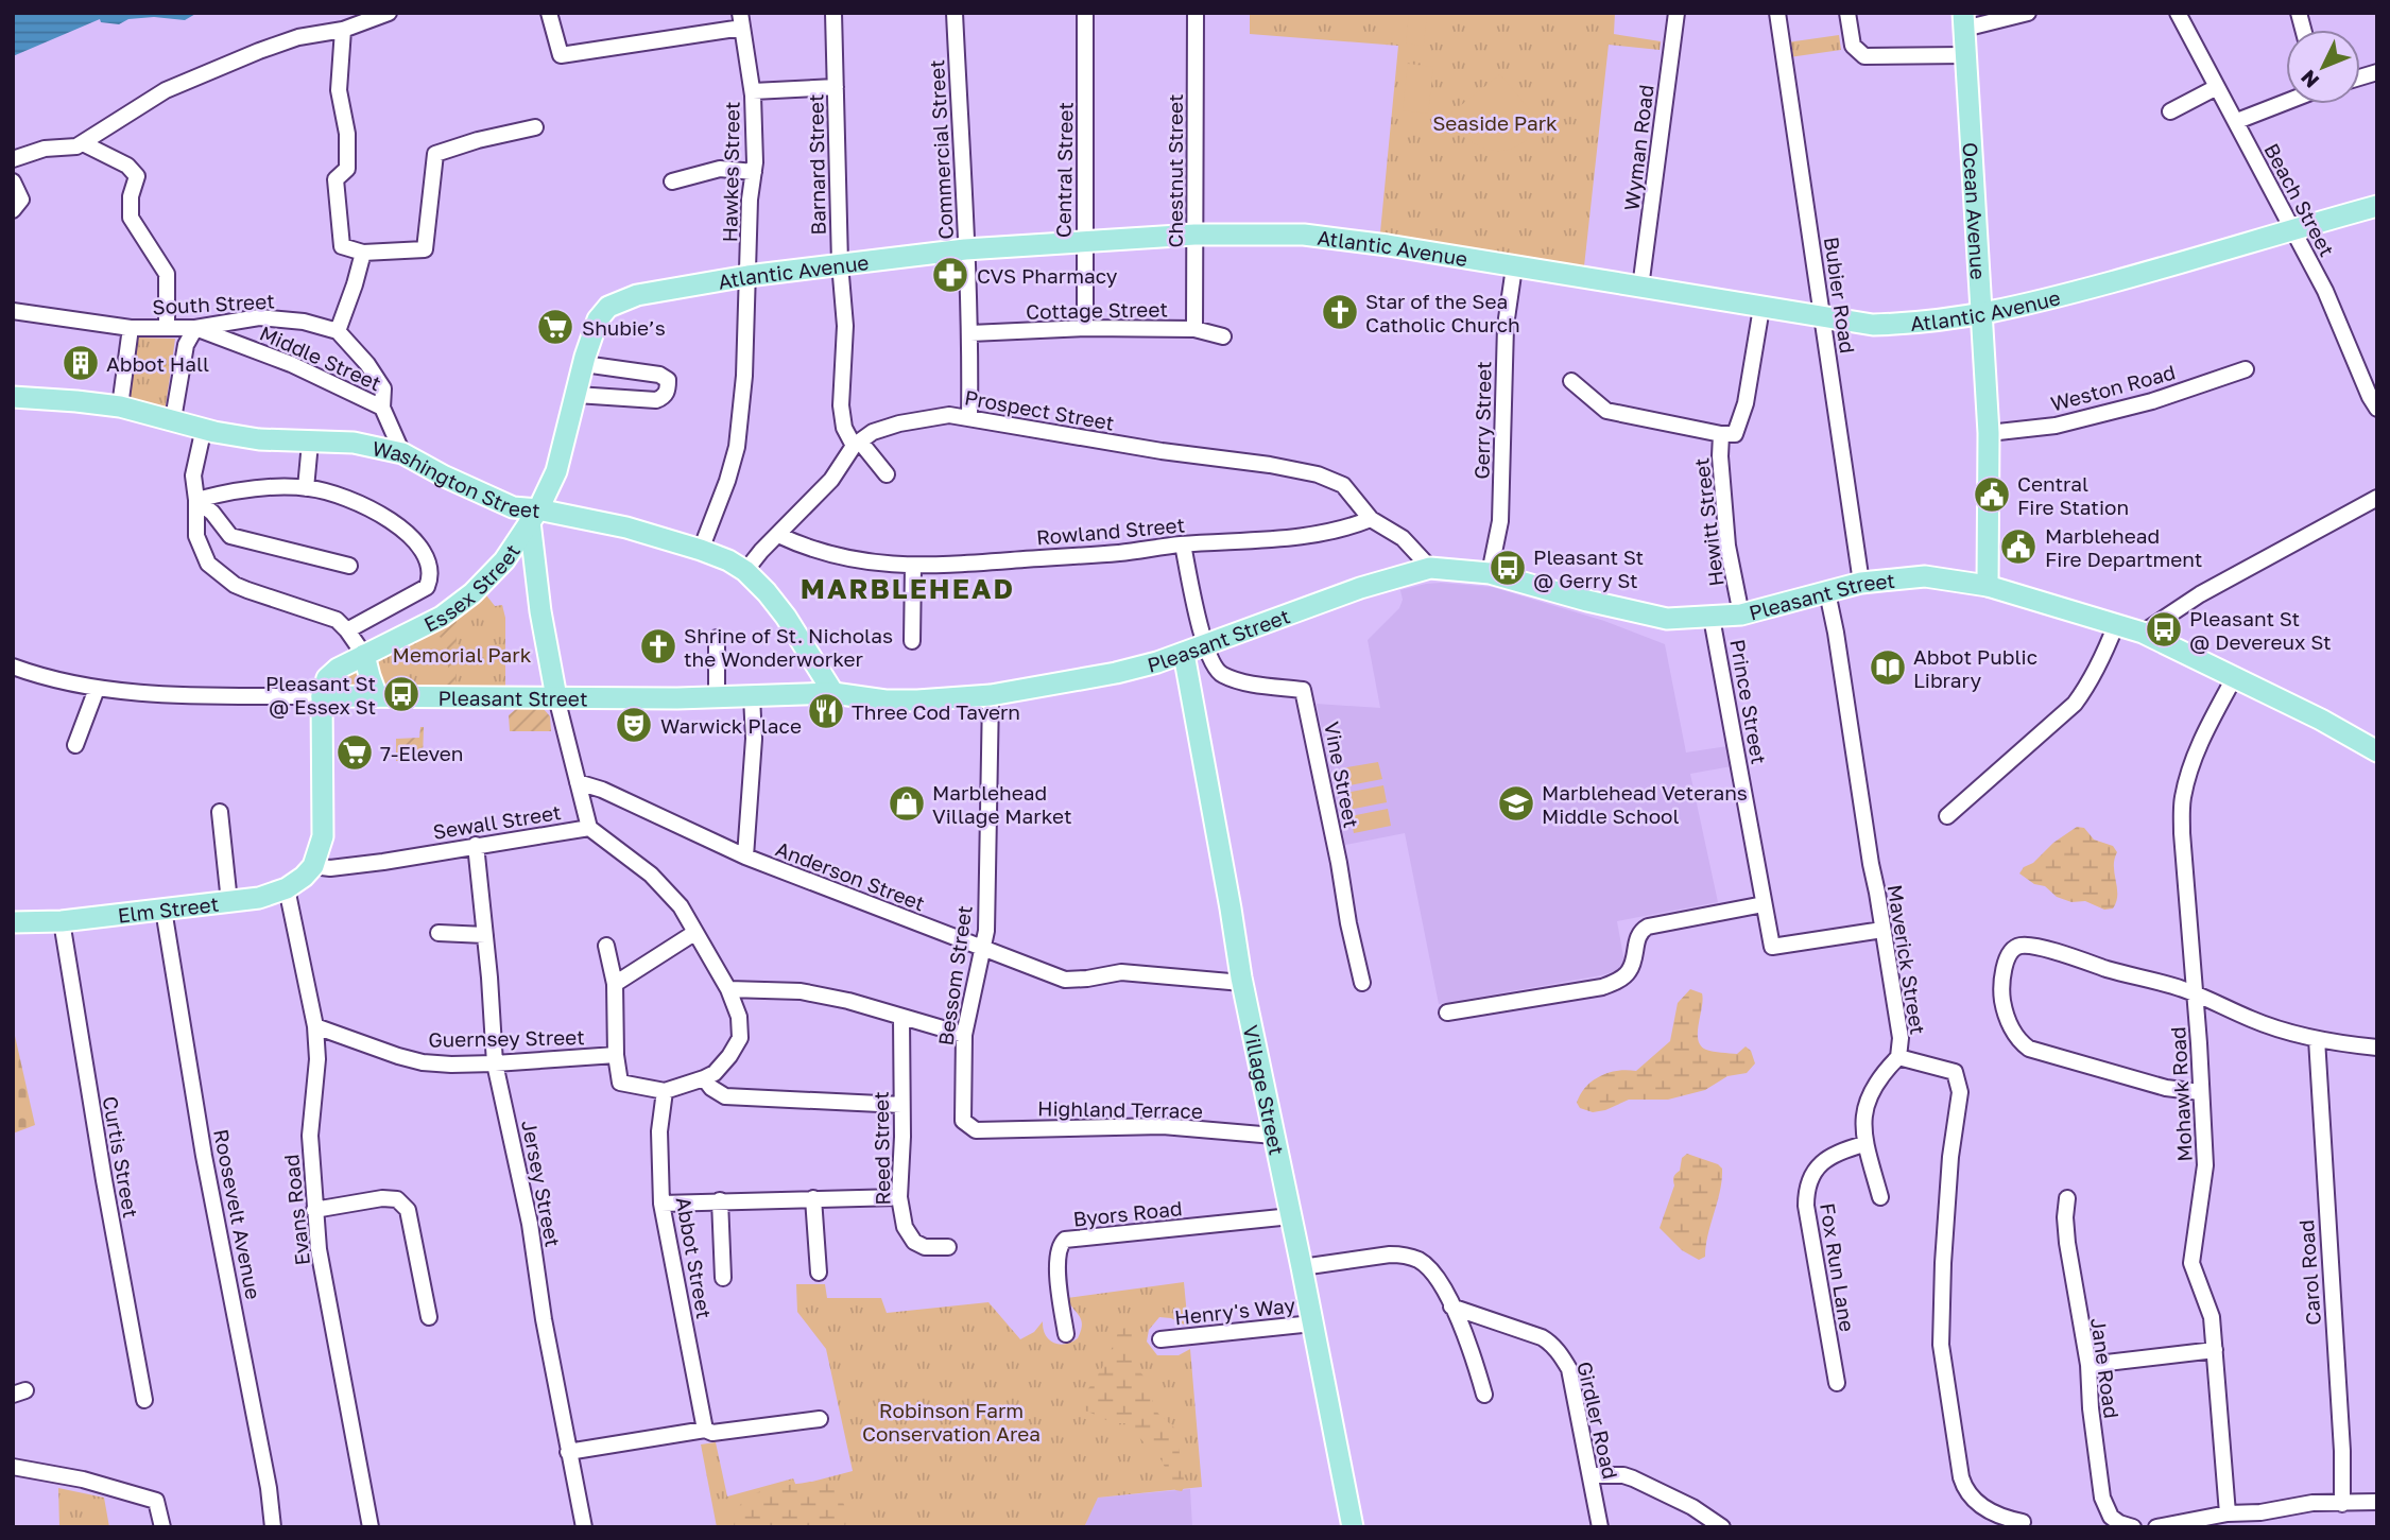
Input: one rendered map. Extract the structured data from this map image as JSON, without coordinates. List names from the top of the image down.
{
  "streets": {
    "main road": [
      "Ocean Avenue",
      "Atlantic Avenue",
      "Washington Street",
      "Essex Street",
      "Pleasant Street",
      "Elm Street",
      "Village Street"
    ],
    "street": [
      "Wyman Road",
      "Commercial Street",
      "Barnard Street",
      "Central Street",
      "Chestnut Street",
      "Hawkes Street",
      "Beach Street",
      "Bubier Road",
      "South Street",
      "Cottage Street",
      "Middle Street",
      "Weston Road",
      "Prospect Street",
      "Gerry Street",
      "Hewitt Street",
      "Rowland Street",
      "Prince Street",
      "Vine Street",
      "Sewall Street",
      "Anderson Street",
      "Maverick Street",
      "Bessom Street",
      "Guernsey Street",
      "Mohawk Road",
      "Highland Terrace",
      "Reed Street",
      "Curtis Street",
      "Jersey Street",
      "Evans Road",
      "Byors Road",
      "Roosevelt Avenue",
      "Abbot Street",
      "Fox Run Lane",
      "Carol Road",
      "Henry's Way",
      "Jane Road",
      "Girdler Road"
    ]
  },
  "crossings": [
    ["Wyman Road", "Atlantic Avenue"],
    ["Commercial Street", "Atlantic Avenue"],
    ["Commercial Street", "Cottage Street"],
    ["Commercial Street", "Prospect Street"],
    ["Barnard Street", "Atlantic Avenue"],
    ["Barnard Street", "Prospect Street"],
    ["Central Street", "Atlantic Avenue"],
    ["Central Street", "Cottage Street"],
    ["Chestnut Street", "Atlantic Avenue"],
    ["Chestnut Street", "Cottage Street"],
    ["Hawkes Street", "Atlantic Avenue"],
    ["Hawkes Street", "Washington Street"],
    ["Beach Street", "Atlantic Avenue"],
    ["Ocean Avenue", "Atlantic Avenue"],
    ["Ocean Avenue", "Weston Road"],
    ["Ocean Avenue", "Pleasant Street"],
    ["Atlantic Avenue", "Bubier Road"],
    ["Atlantic Avenue", "Gerry Street"],
    ["Atlantic Avenue", "Washington Street"],
    ["Atlantic Avenue", "Hewitt Street"],
    ["Atlantic Avenue", "Essex Street"],
    ["Bubier Road", "Pleasant Street"],
    ["South Street", "Middle Street"],
    ["Middle Street", "Washington Street"],
    ["Prospect Street", "Rowland Street"],
    ["Gerry Street", "Pleasant Street"],
    ["Washington Street", "Essex Street"],
    ["Washington Street", "Pleasant Street"],
    ["Hewitt Street", "Pleasant Street"],
    ["Essex Street", "Pleasant Street"],
    ["Pleasant Street", "Prince Street"],
    ["Pleasant Street", "Vine Street"],
    ["Pleasant Street", "Anderson Street"],
    ["Pleasant Street", "Maverick Street"],
    ["Pleasant Street", "Bessom Street"],
    ["Pleasant Street", "Village Street"],
    ["Pleasant Street", "Mohawk Road"],
    ["Prince Street", "Maverick Street"],
    ["Sewall Street", "Elm Street"],
    ["Sewall Street", "Guernsey Street"],
    ["Sewall Street", "Jersey Street"],
    ["Sewall Street", "Abbot Street"],
    ["Anderson Street", "Bessom Street"],
    ["Anderson Street", "Village Street"],
    ["Elm Street", "Curtis Street"],
    ["Elm Street", "Evans Road"],
    ["Elm Street", "Roosevelt Avenue"],
    ["Bessom Street", "Highland Terrace"],
    ["Guernsey Street", "Jersey Street"],
    ["Guernsey Street", "Evans Road"],
    ["Guernsey Street", "Abbot Street"],
    ["Village Street", "Highland Terrace"],
    ["Village Street", "Byors Road"],
    ["Village Street", "Henry's Way"]
  ],
  "districts": ["MARBLEHEAD"],
  "parks": ["Seaside Park", "Memorial Park", "Robinson Farm Conservation Area"],
  "places": {
    "pharmacy": ["CVS Pharmacy"],
    "church": ["Star of the Sea Catholic Church", "Shrine of St. Nicholas the Wonderworker"],
    "supermarket": ["Shubie’s", "7-Eleven"],
    "building": ["Abbot Hall"],
    "public building": ["Central Fire Station", "Marblehead Fire Department"],
    "bus stop": ["Pleasant St @ Gerry St", "Pleasant St @ Devereux St", "Pleasant St @ Essex St"],
    "library": ["Abbot Public Library"],
    "restaurant": ["Three Cod Tavern"],
    "theatre": ["Warwick Place"],
    "shop": ["Marblehead Village Market"],
    "school or university": ["Marblehead Veterans Middle School"]
  },
  "north": "bottom left"
}
